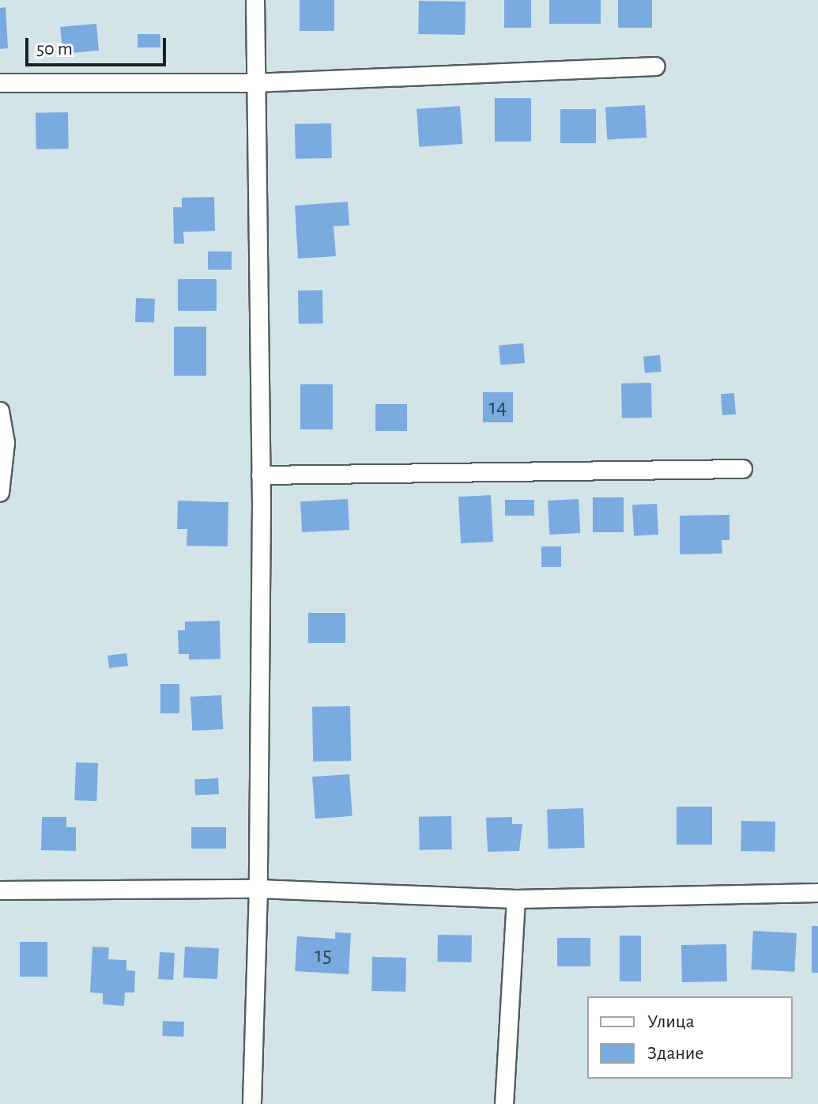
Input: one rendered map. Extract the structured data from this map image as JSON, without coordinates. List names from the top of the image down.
{
  "house_numbers": ["14", "15"],
  "legend": ["Улица", "Здание"],
  "scale_bar": "50 m"
}
